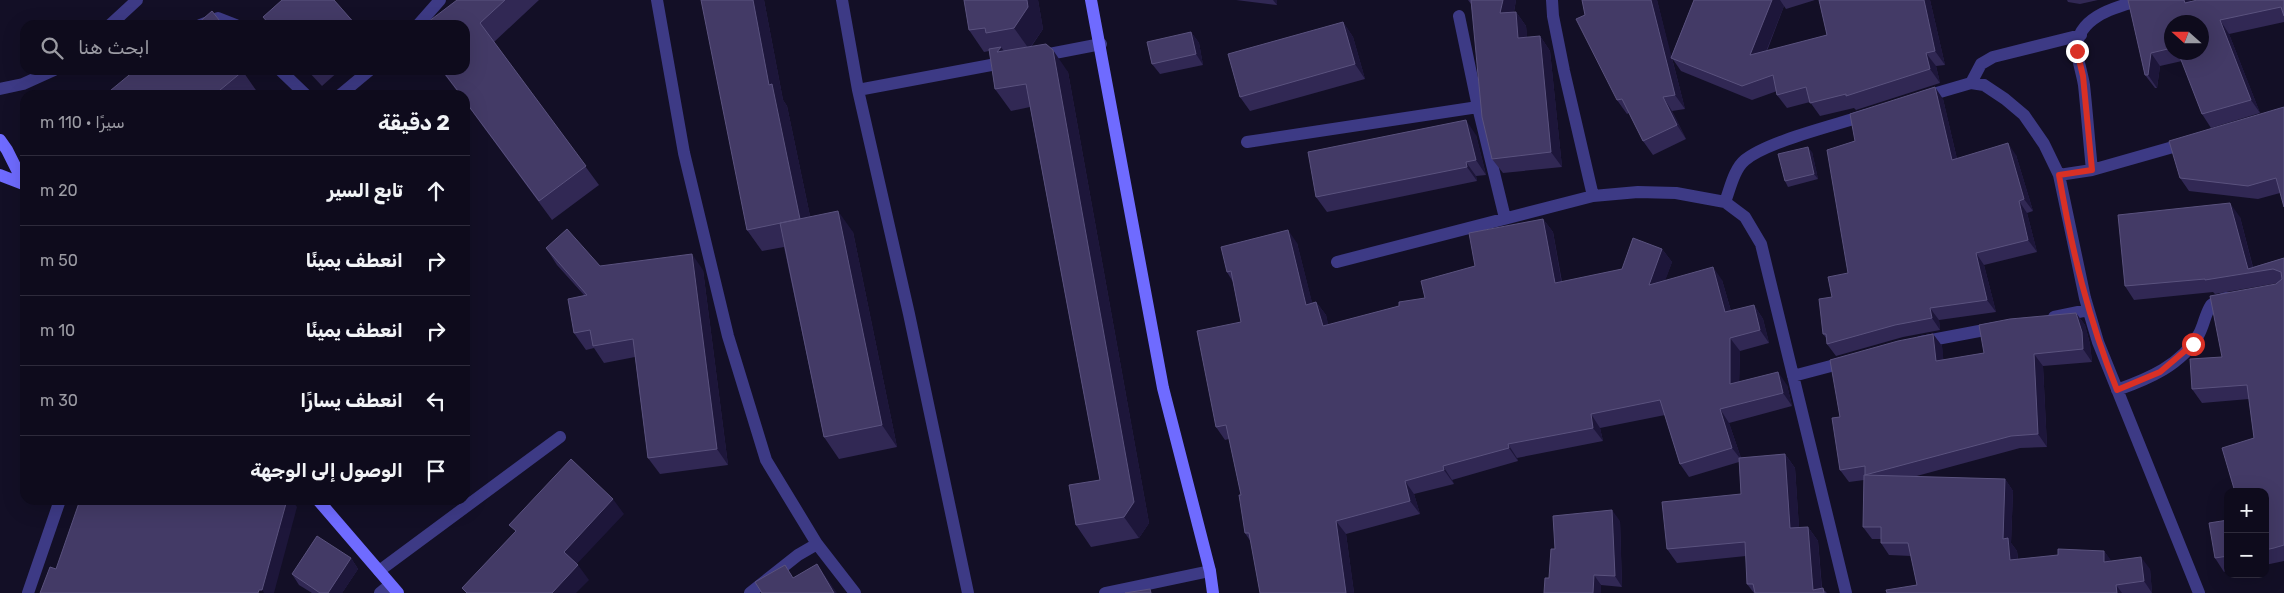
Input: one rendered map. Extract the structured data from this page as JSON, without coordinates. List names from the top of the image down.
{
  "north": "left",
  "page": {
    "search": "ابحث هنا",
    "heading": ["2 دقيقة", "سيرًا · 110 m"],
    "list": [
      ["تابع السير", "20 m"],
      ["انعطف يمينًا", "50 m"],
      ["انعطف يمينًا", "10 m"],
      ["انعطف يسارًا", "30 m"],
      "الوصول إلى الوجهة"
    ],
    "map_buttons": ["+", "−"]
  }
}
